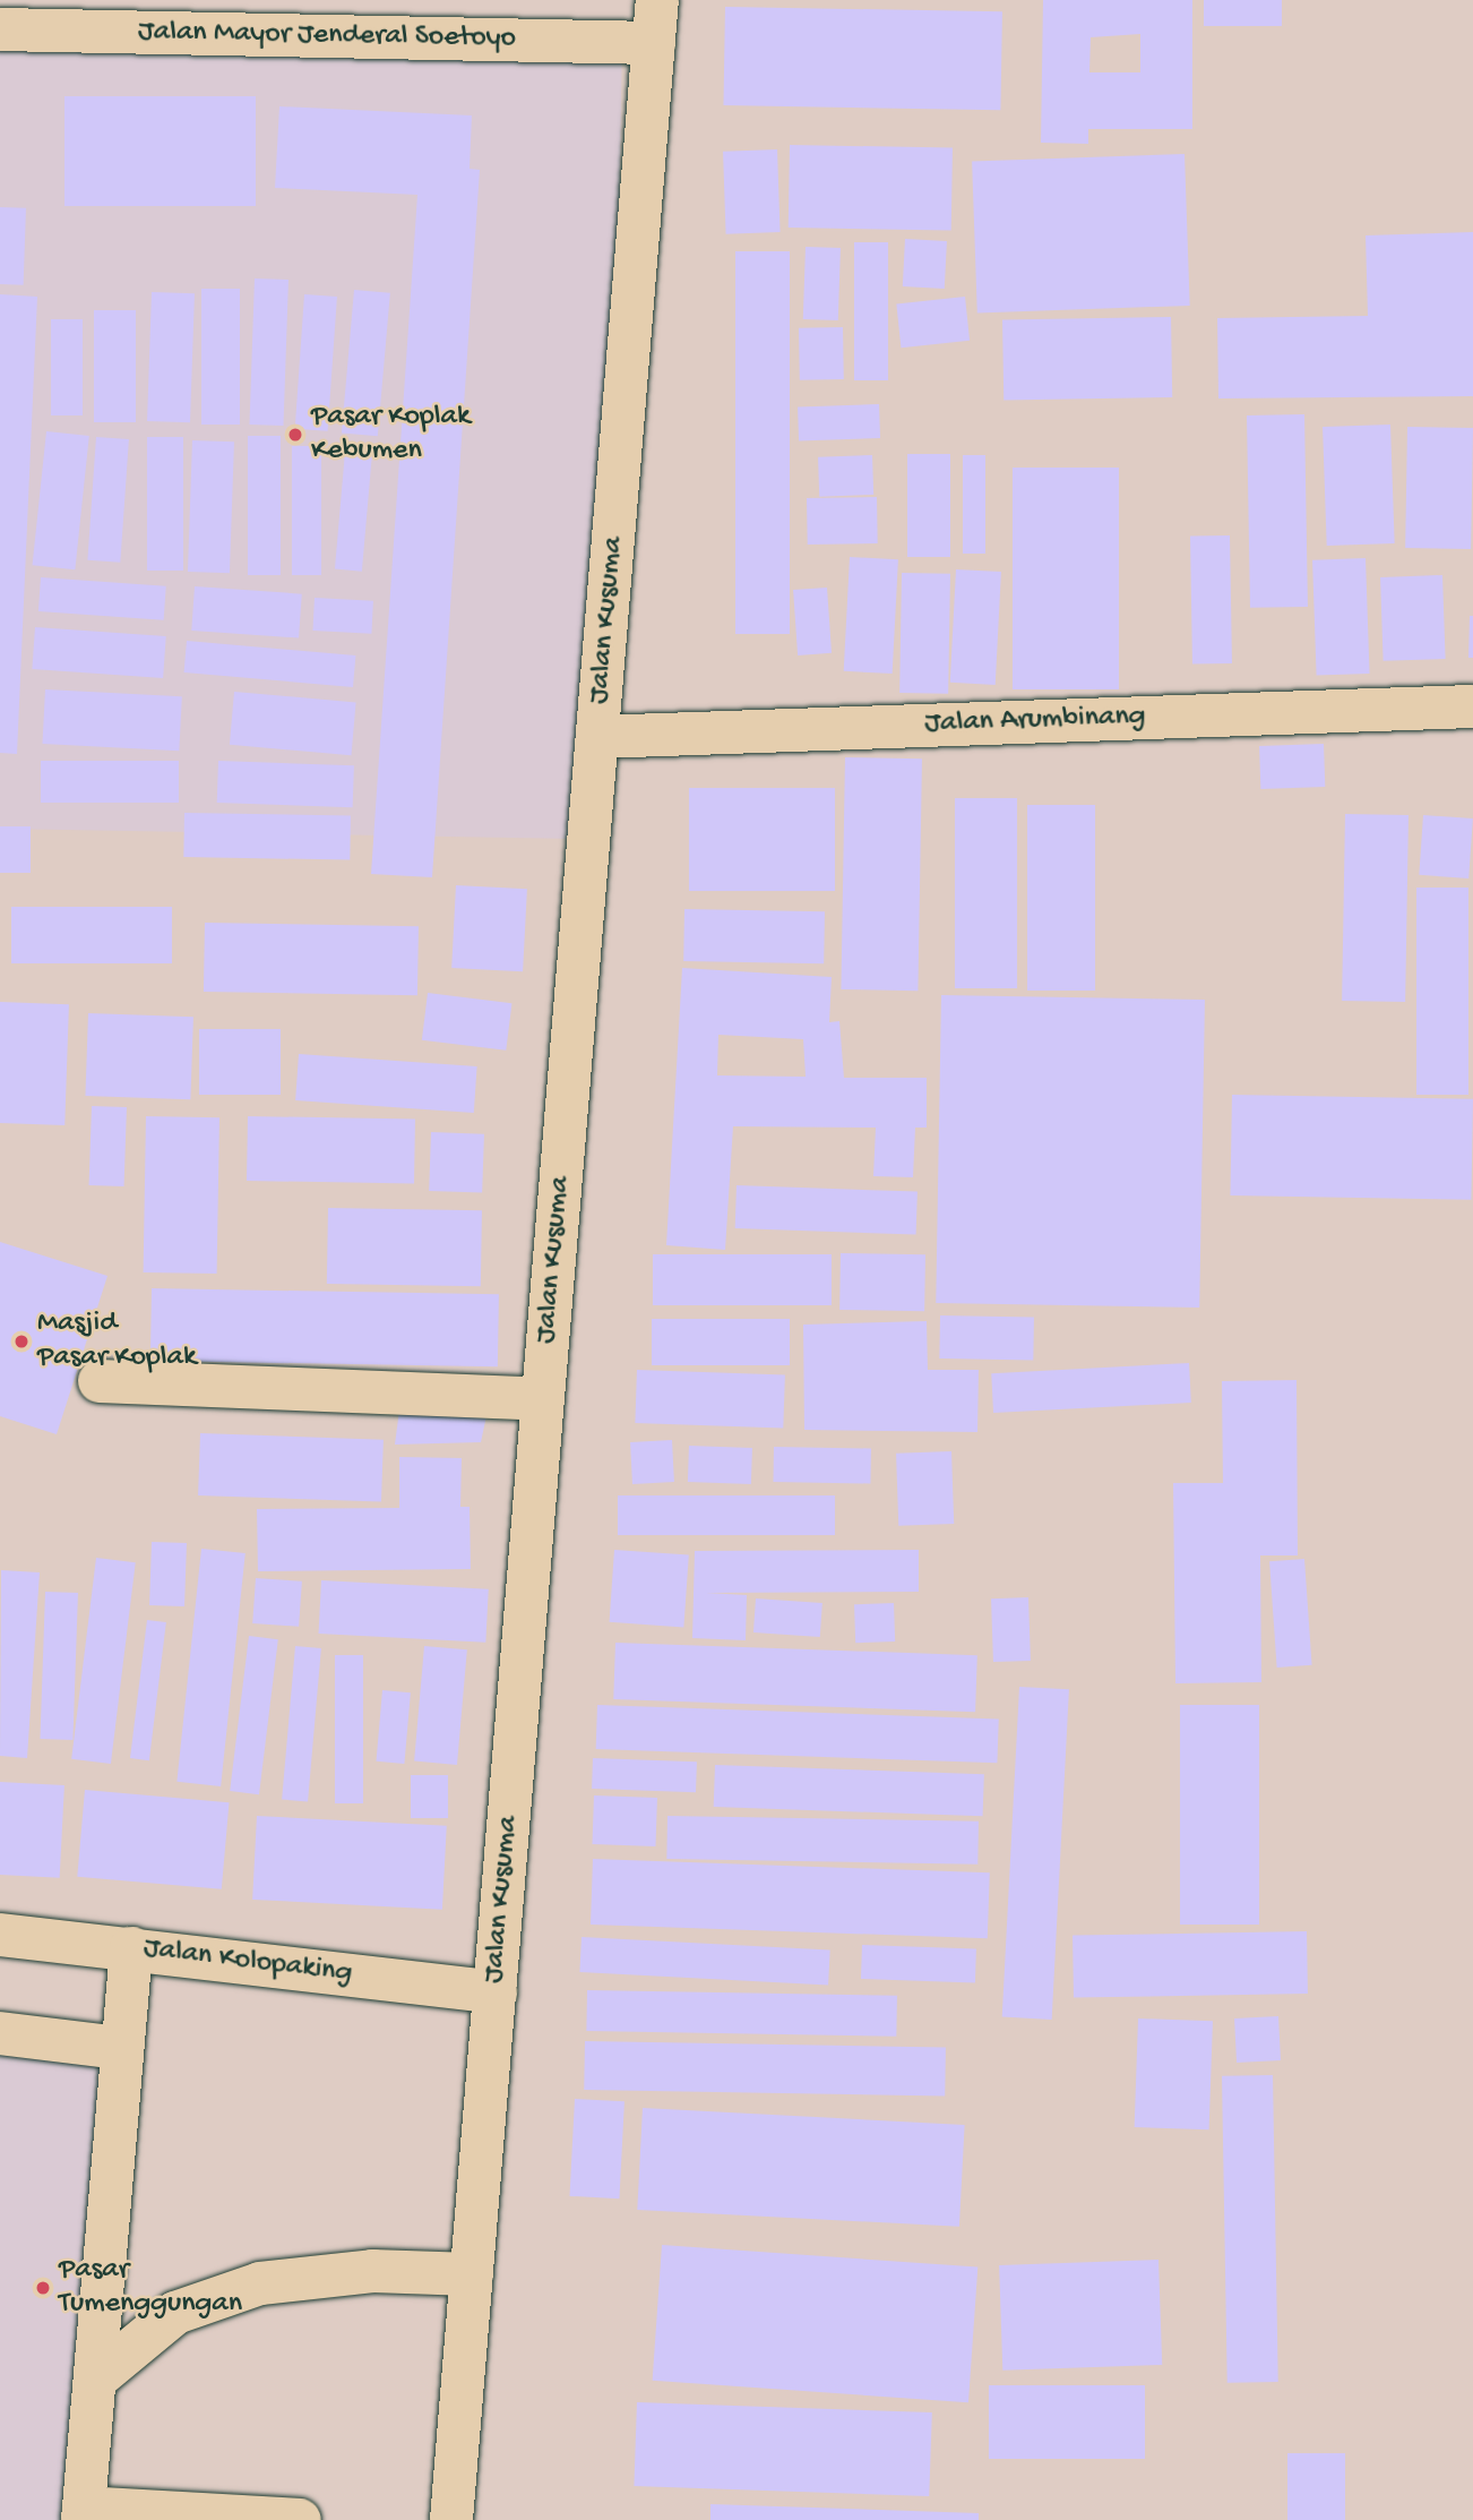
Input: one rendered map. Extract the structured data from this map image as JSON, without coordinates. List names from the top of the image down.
{
  "streets": {
    "main road": [
      "Jalan Mayor Jenderal Soetoyo",
      "Jalan Kusuma",
      "Jalan Arumbinang",
      "Jalan Kolopaking"
    ]
  },
  "crossings": [
    ["Jalan Mayor Jenderal Soetoyo", "Jalan Kusuma"],
    ["Jalan Kusuma", "Jalan Arumbinang"],
    ["Jalan Kusuma", "Jalan Kolopaking"]
  ],
  "places": ["Pasar Koplak Kebumen", "Masjid Pasar Koplak", "Pasar Tumenggungan"]
}
